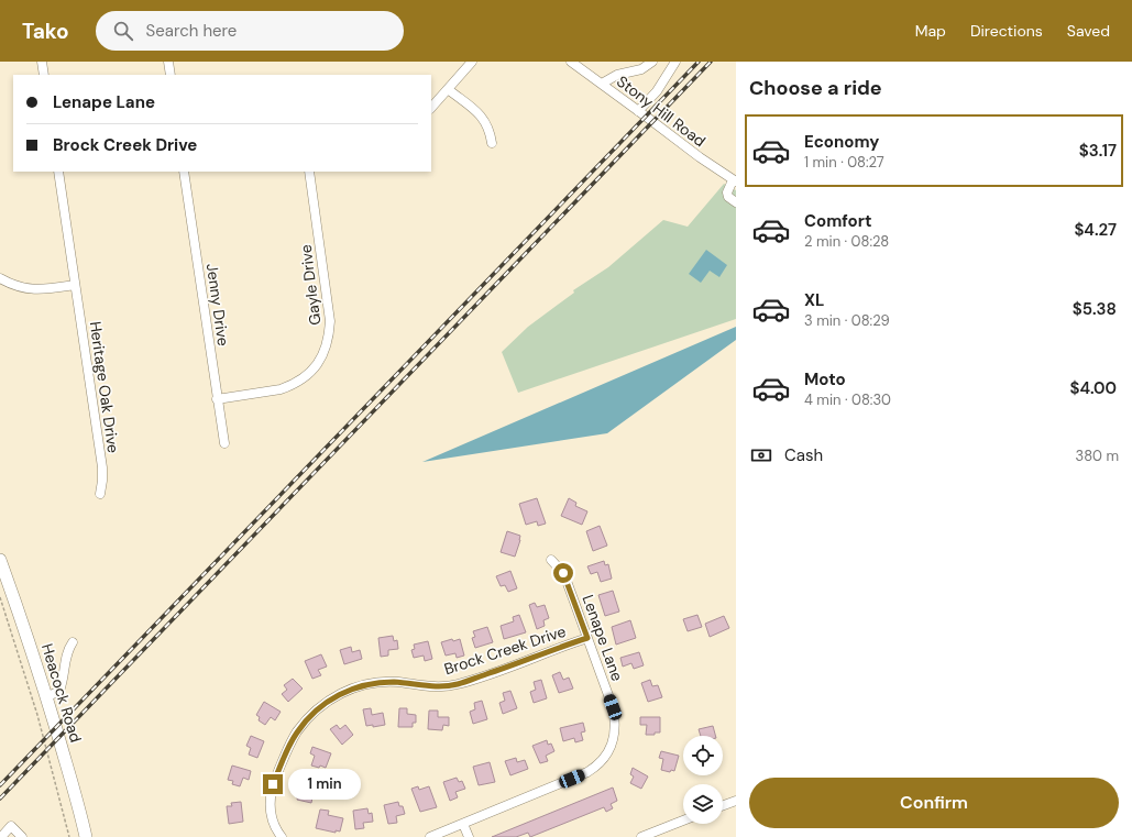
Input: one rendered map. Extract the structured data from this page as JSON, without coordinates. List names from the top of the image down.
{
  "streets": {
    "main road": ["Heacock Road"],
    "street": [
      "Stony Hill Road",
      "Gayle Drive",
      "Jenny Drive",
      "Heritage Oak Drive",
      "Lenape Lane",
      "Brock Creek Drive"
    ]
  },
  "crossings": [
    ["Gayle Drive", "Jenny Drive"],
    ["Lenape Lane", "Brock Creek Drive"]
  ],
  "page": {
    "header": "Tako",
    "search": "Search here",
    "nav": ["Map", "Directions", "Saved"],
    "heading": "Choose a ride",
    "banner": ["Lenape Lane", "Brock Creek Drive"],
    "list": [
      {
        "name": "Economy",
        "note": "1 min · 08:27",
        "value": "$3.17"
      },
      {
        "name": "Comfort",
        "note": "2 min · 08:28",
        "value": "$4.27"
      },
      {
        "name": "XL",
        "note": "3 min · 08:29",
        "value": "$5.38"
      },
      {
        "name": "Moto",
        "note": "4 min · 08:30",
        "value": "$4.00"
      }
    ],
    "pay": ["Cash", "380 m"],
    "bubble": "1 min",
    "buttons": "Confirm"
  }
}
